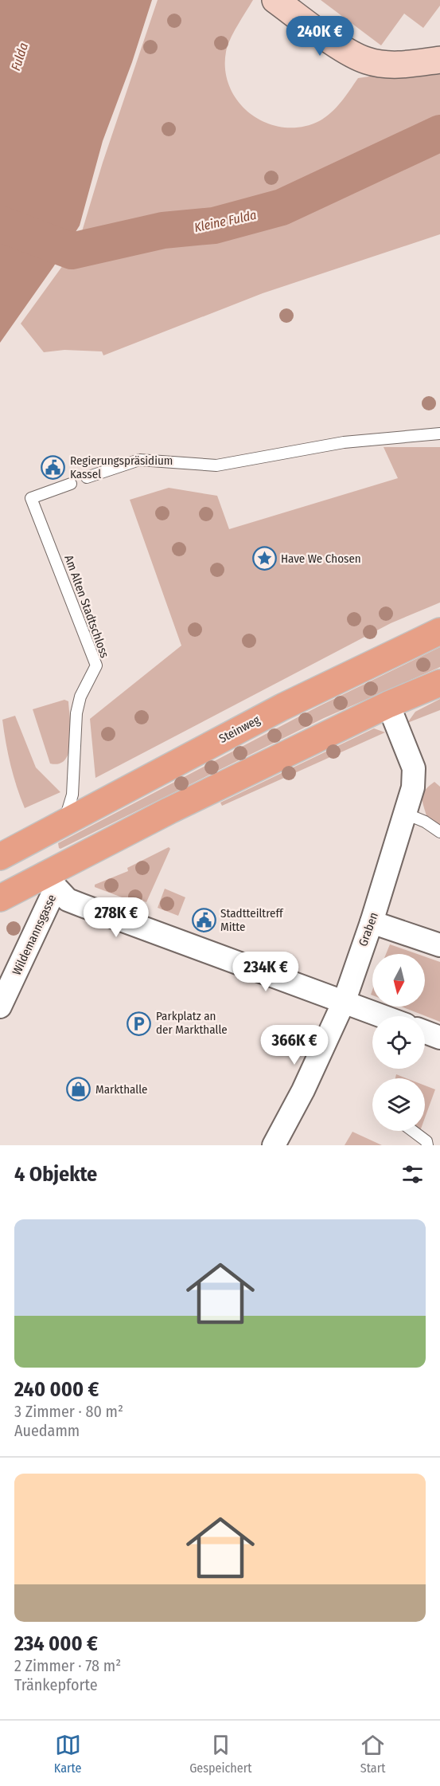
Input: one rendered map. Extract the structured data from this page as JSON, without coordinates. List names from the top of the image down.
{
  "streets": {
    "main road": ["Steinweg"],
    "street": ["Graben", "Wildemannsgasse"],
    "lane": ["Am Alten Stadtschloss"]
  },
  "crossings": [
    ["Am Alten Stadtschloss", "Steinweg"]
  ],
  "water": ["Fulda", "Kleine Fulda"],
  "places": {
    "public building": ["Regierungspräsidium Kassel", "Stadtteiltreff Mitte"],
    "place": ["Have We Chosen"],
    "parking": ["Parkplatz an der Markthalle"],
    "shop": ["Markthalle"]
  },
  "north": "bottom",
  "page": {
    "price": [
      "240K €",
      "278K €",
      "234K €",
      "366K €"
    ],
    "heading": "4 Objekte",
    "list": [
      {
        "name": "240 000 €",
        "note": "3 Zimmer · 80 m² · Auedamm"
      },
      {
        "name": "234 000 €",
        "note": "2 Zimmer · 78 m² · Tränkepforte"
      }
    ],
    "tabs": ["Karte", "Gespeichert", "Start"]
  }
}
